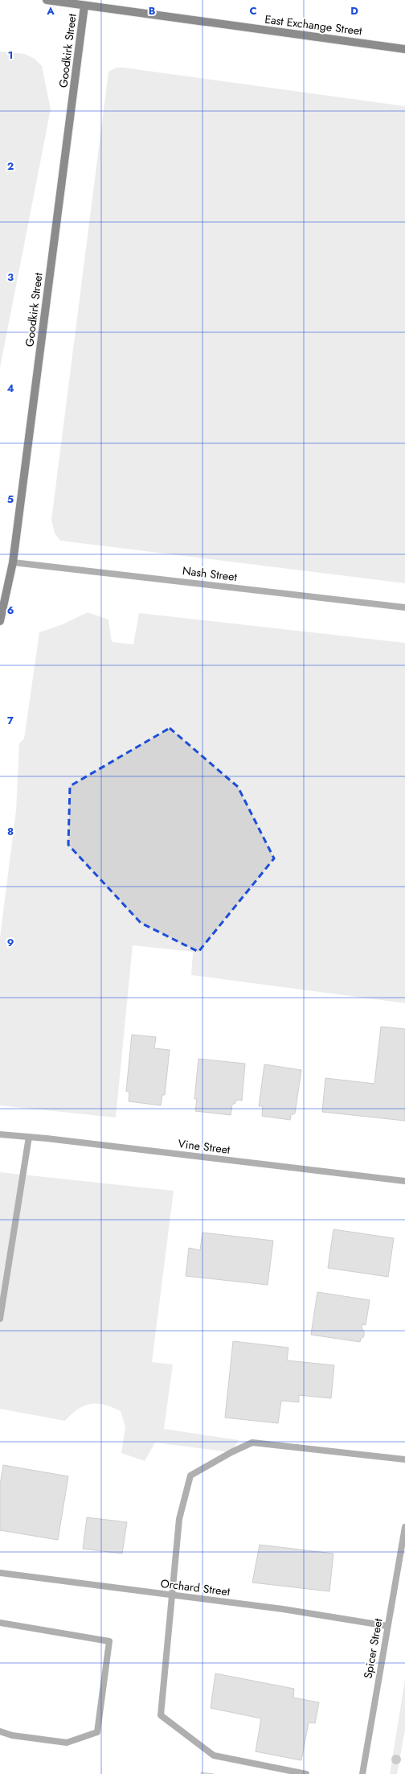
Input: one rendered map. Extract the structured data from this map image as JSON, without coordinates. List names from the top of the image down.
{
  "streets": {
    "main road": ["East Exchange Street", "Goodkirk Street"],
    "street": [
      "Nash Street",
      "Vine Street",
      "Orchard Street",
      "Spicer Street"
    ]
  },
  "crossings": [
    ["East Exchange Street", "Goodkirk Street"],
    ["Goodkirk Street", "Nash Street"],
    ["Orchard Street", "Spicer Street"]
  ],
  "grid": {
    "columns": [
      "A",
      "B",
      "C",
      "D"
    ],
    "rows": [
      "1",
      "2",
      "3",
      "4",
      "5",
      "6",
      "7",
      "8",
      "9"
    ]
  }
}
